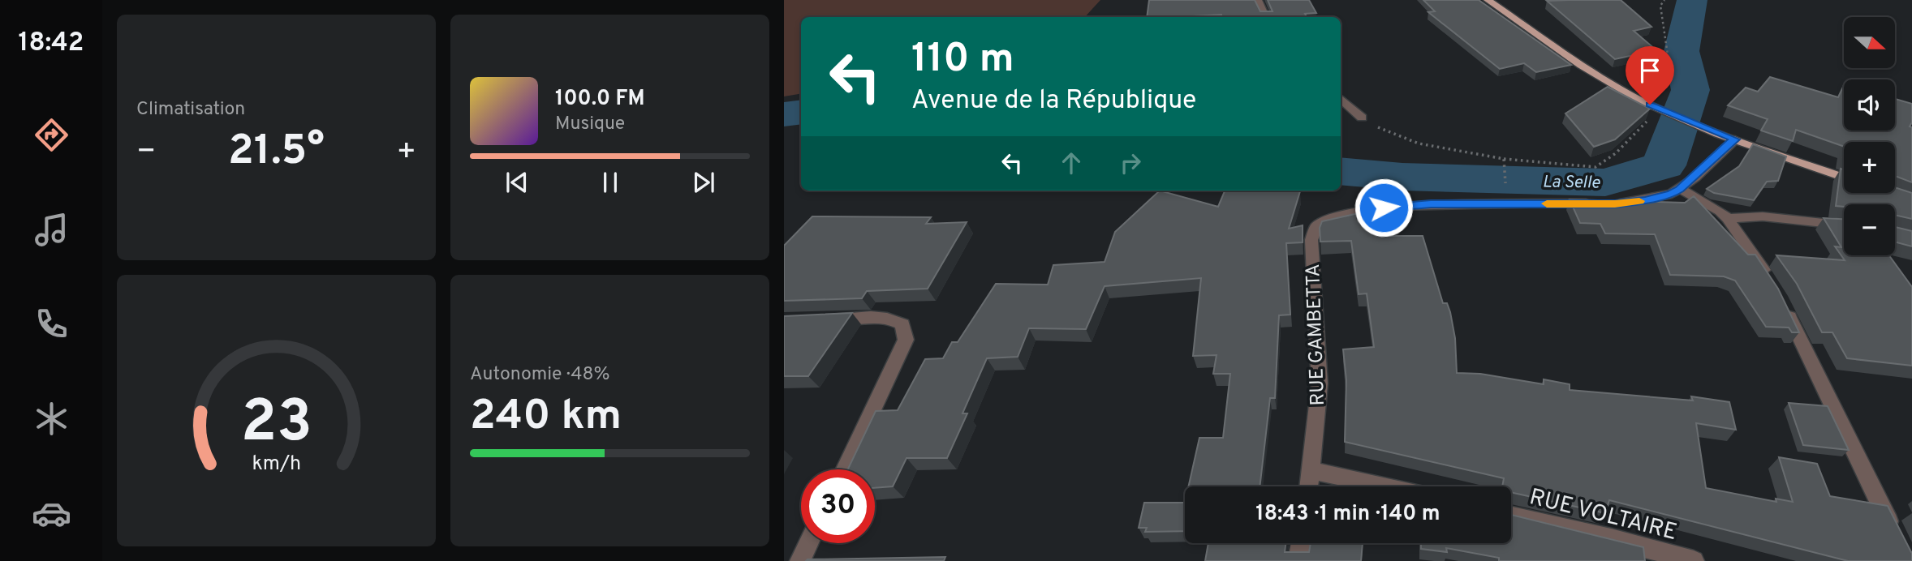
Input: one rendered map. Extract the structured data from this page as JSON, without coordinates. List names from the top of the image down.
{
  "streets": {
    "street": ["RUE GAMBETTA", "RUE VOLTAIRE"]
  },
  "water": ["La Selle"],
  "north": "right",
  "page": {
    "tabs": "18:42",
    "tile": [
      "Climatisation",
      ["Autonomie · 48%", "240 km"]
    ],
    "map_buttons": ["+", "−"],
    "turn": ["110 m", "Avenue de la République"],
    "song": ["100.0 FM", "Musique"],
    "heat": ["−", "21.5°", "+"],
    "limit": "30",
    "trip": "18:43 · 1 min · 140 m",
    "gauge": ["23", "km/h"]
  }
}
